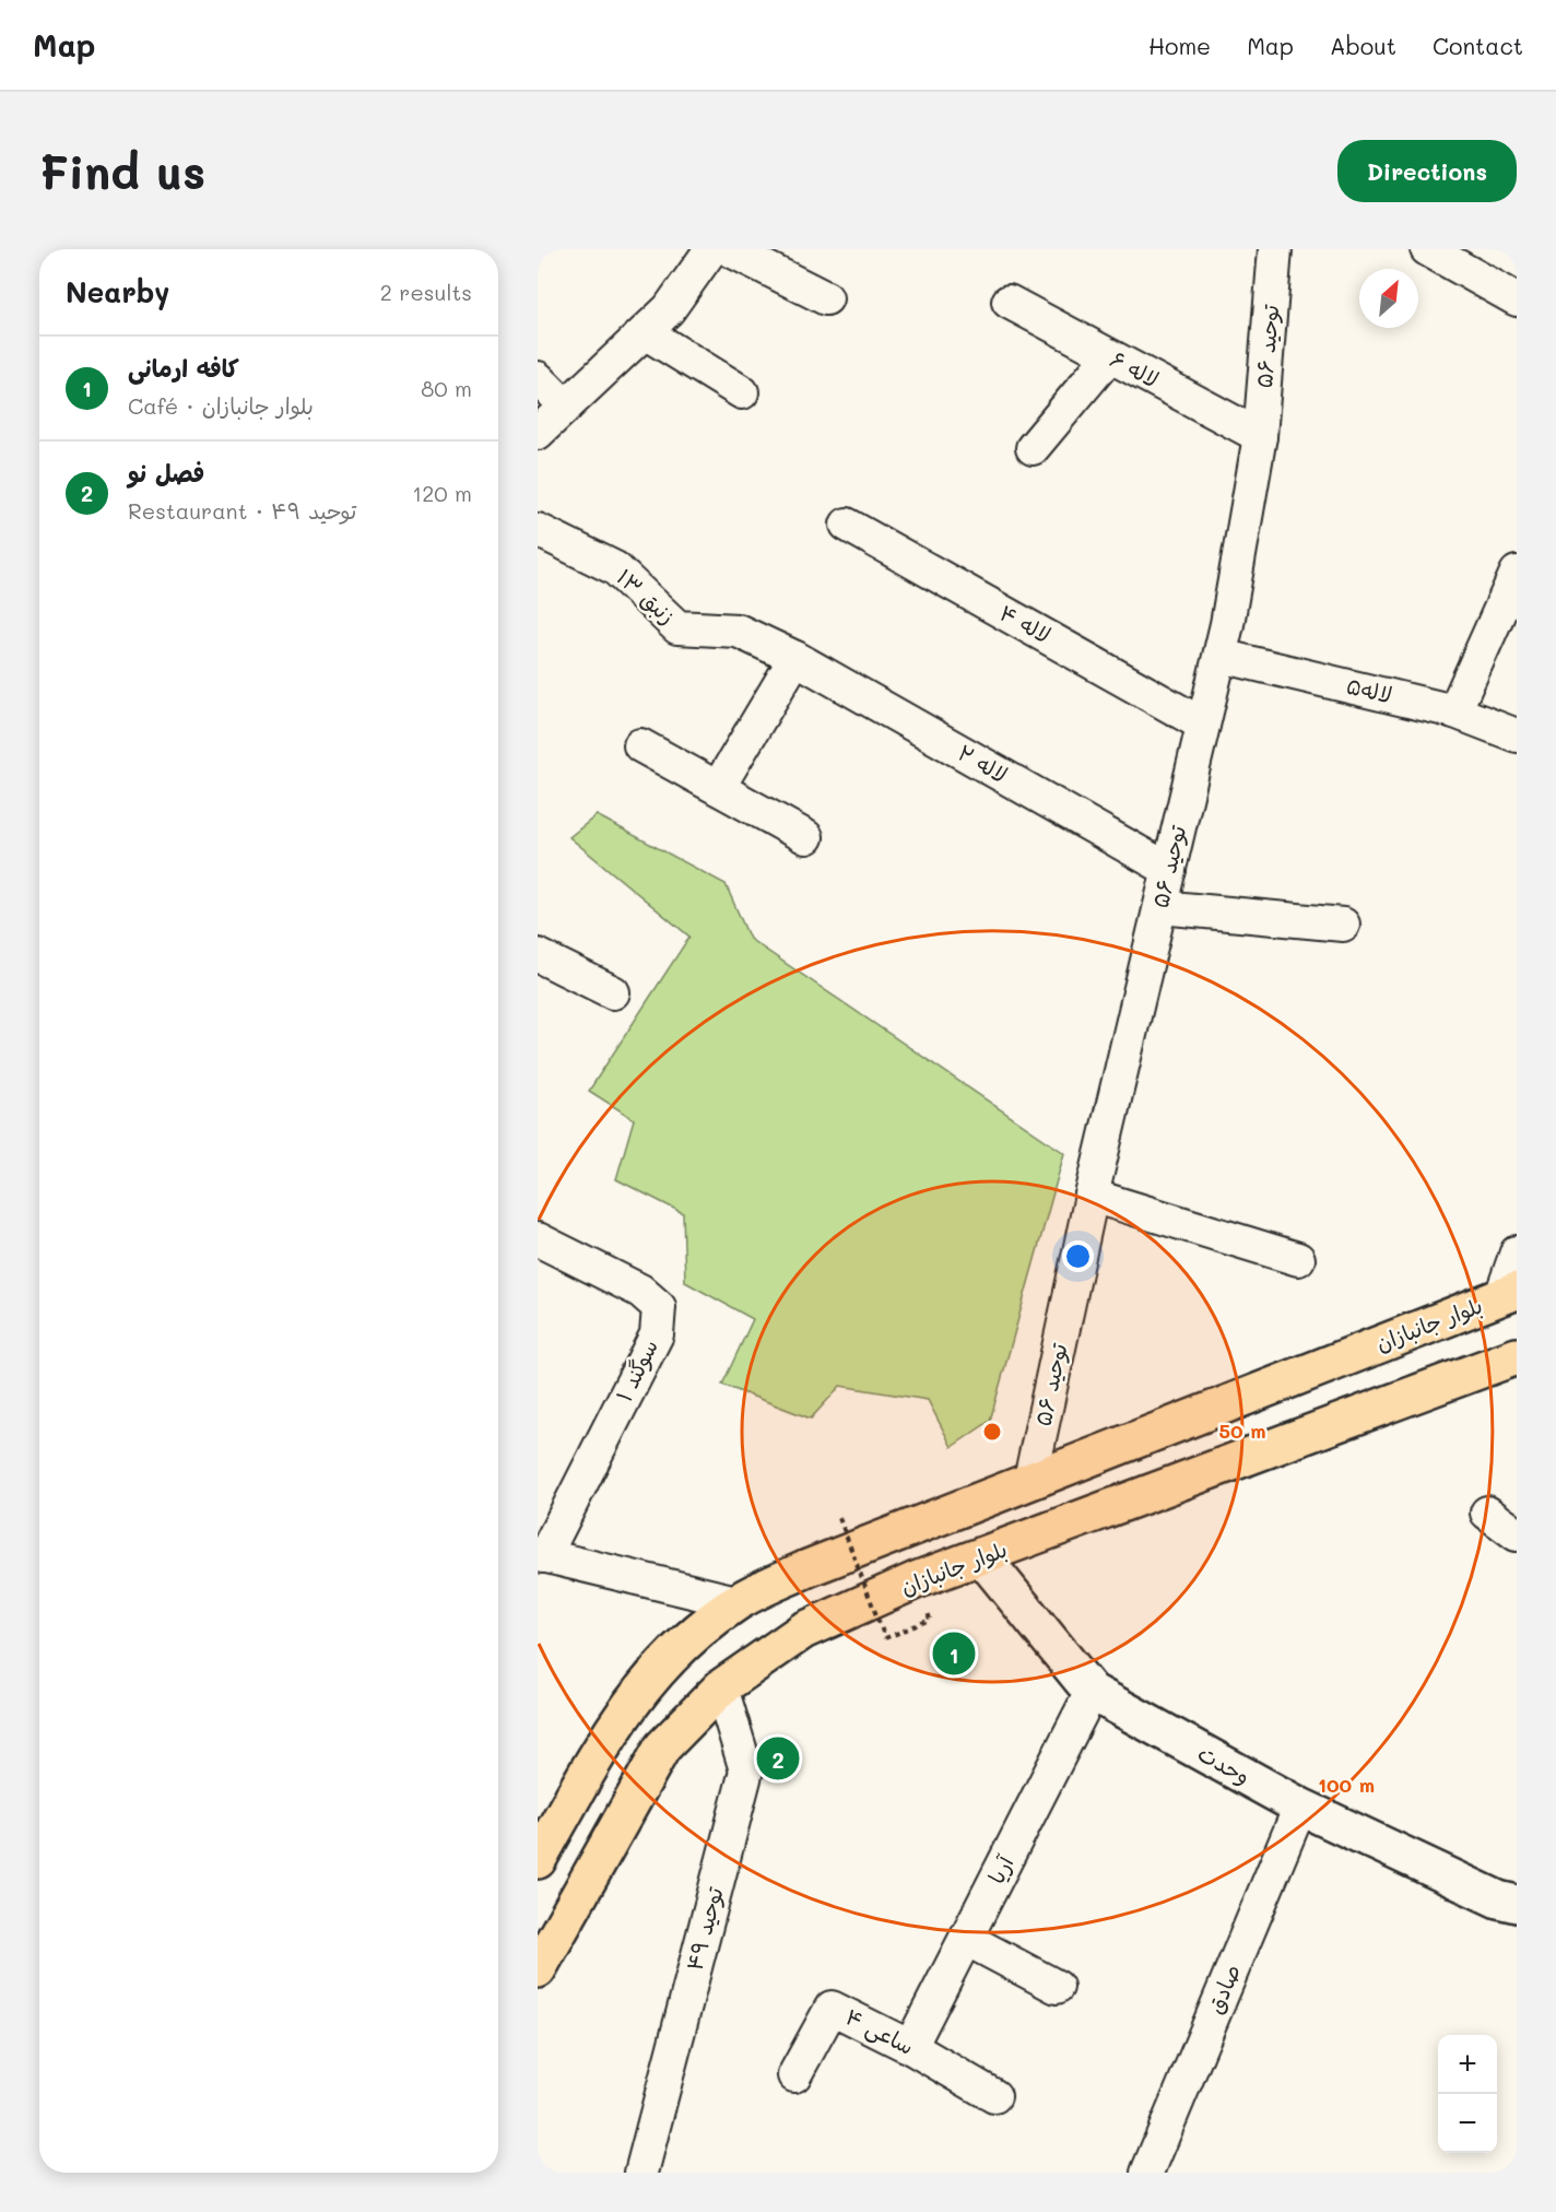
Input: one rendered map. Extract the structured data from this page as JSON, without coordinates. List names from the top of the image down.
{
  "streets": {
    "highway": ["بلوار جانبازان"],
    "main road": ["وحدت"],
    "street": [
      "توحید ۵۶",
      "لاله ۶",
      "زنبق ۱۳",
      "لاله ۴",
      "لاله۵",
      "لاله ۲",
      "سوگند ۱",
      "آریا",
      "توحید ۴۹",
      "صادق",
      "ساعی ۴"
    ]
  },
  "crossings": [
    ["توحید ۵۶", "لاله ۶"],
    ["توحید ۵۶", "لاله ۴"],
    ["توحید ۵۶", "لاله۵"],
    ["توحید ۵۶", "لاله ۲"],
    ["توحید ۵۶", "بلوار جانبازان"],
    ["زنبق ۱۳", "لاله ۲"],
    ["بلوار جانبازان", "وحدت"],
    ["بلوار جانبازان", "توحید ۴۹"],
    ["وحدت", "آریا"],
    ["وحدت", "صادق"],
    ["آریا", "ساعی ۴"]
  ],
  "north": "top right",
  "page": {
    "header": "Map",
    "nav": [
      "Home",
      "Map",
      "About",
      "Contact"
    ],
    "buttons": "Directions",
    "title": "Find us",
    "heading": ["Nearby", "2 results"],
    "list": [
      {
        "mark": "1",
        "name": "کافه ارمانی",
        "note": "Café · بلوار جانبازان",
        "value": "80 m"
      },
      {
        "mark": "2",
        "name": "فصل نو",
        "note": "Restaurant · توحید ۴۹",
        "value": "120 m"
      }
    ],
    "pins": ["1", "2"],
    "map_buttons": ["+", "−"]
  },
  "rings": ["50 m", "100 m"]
}
